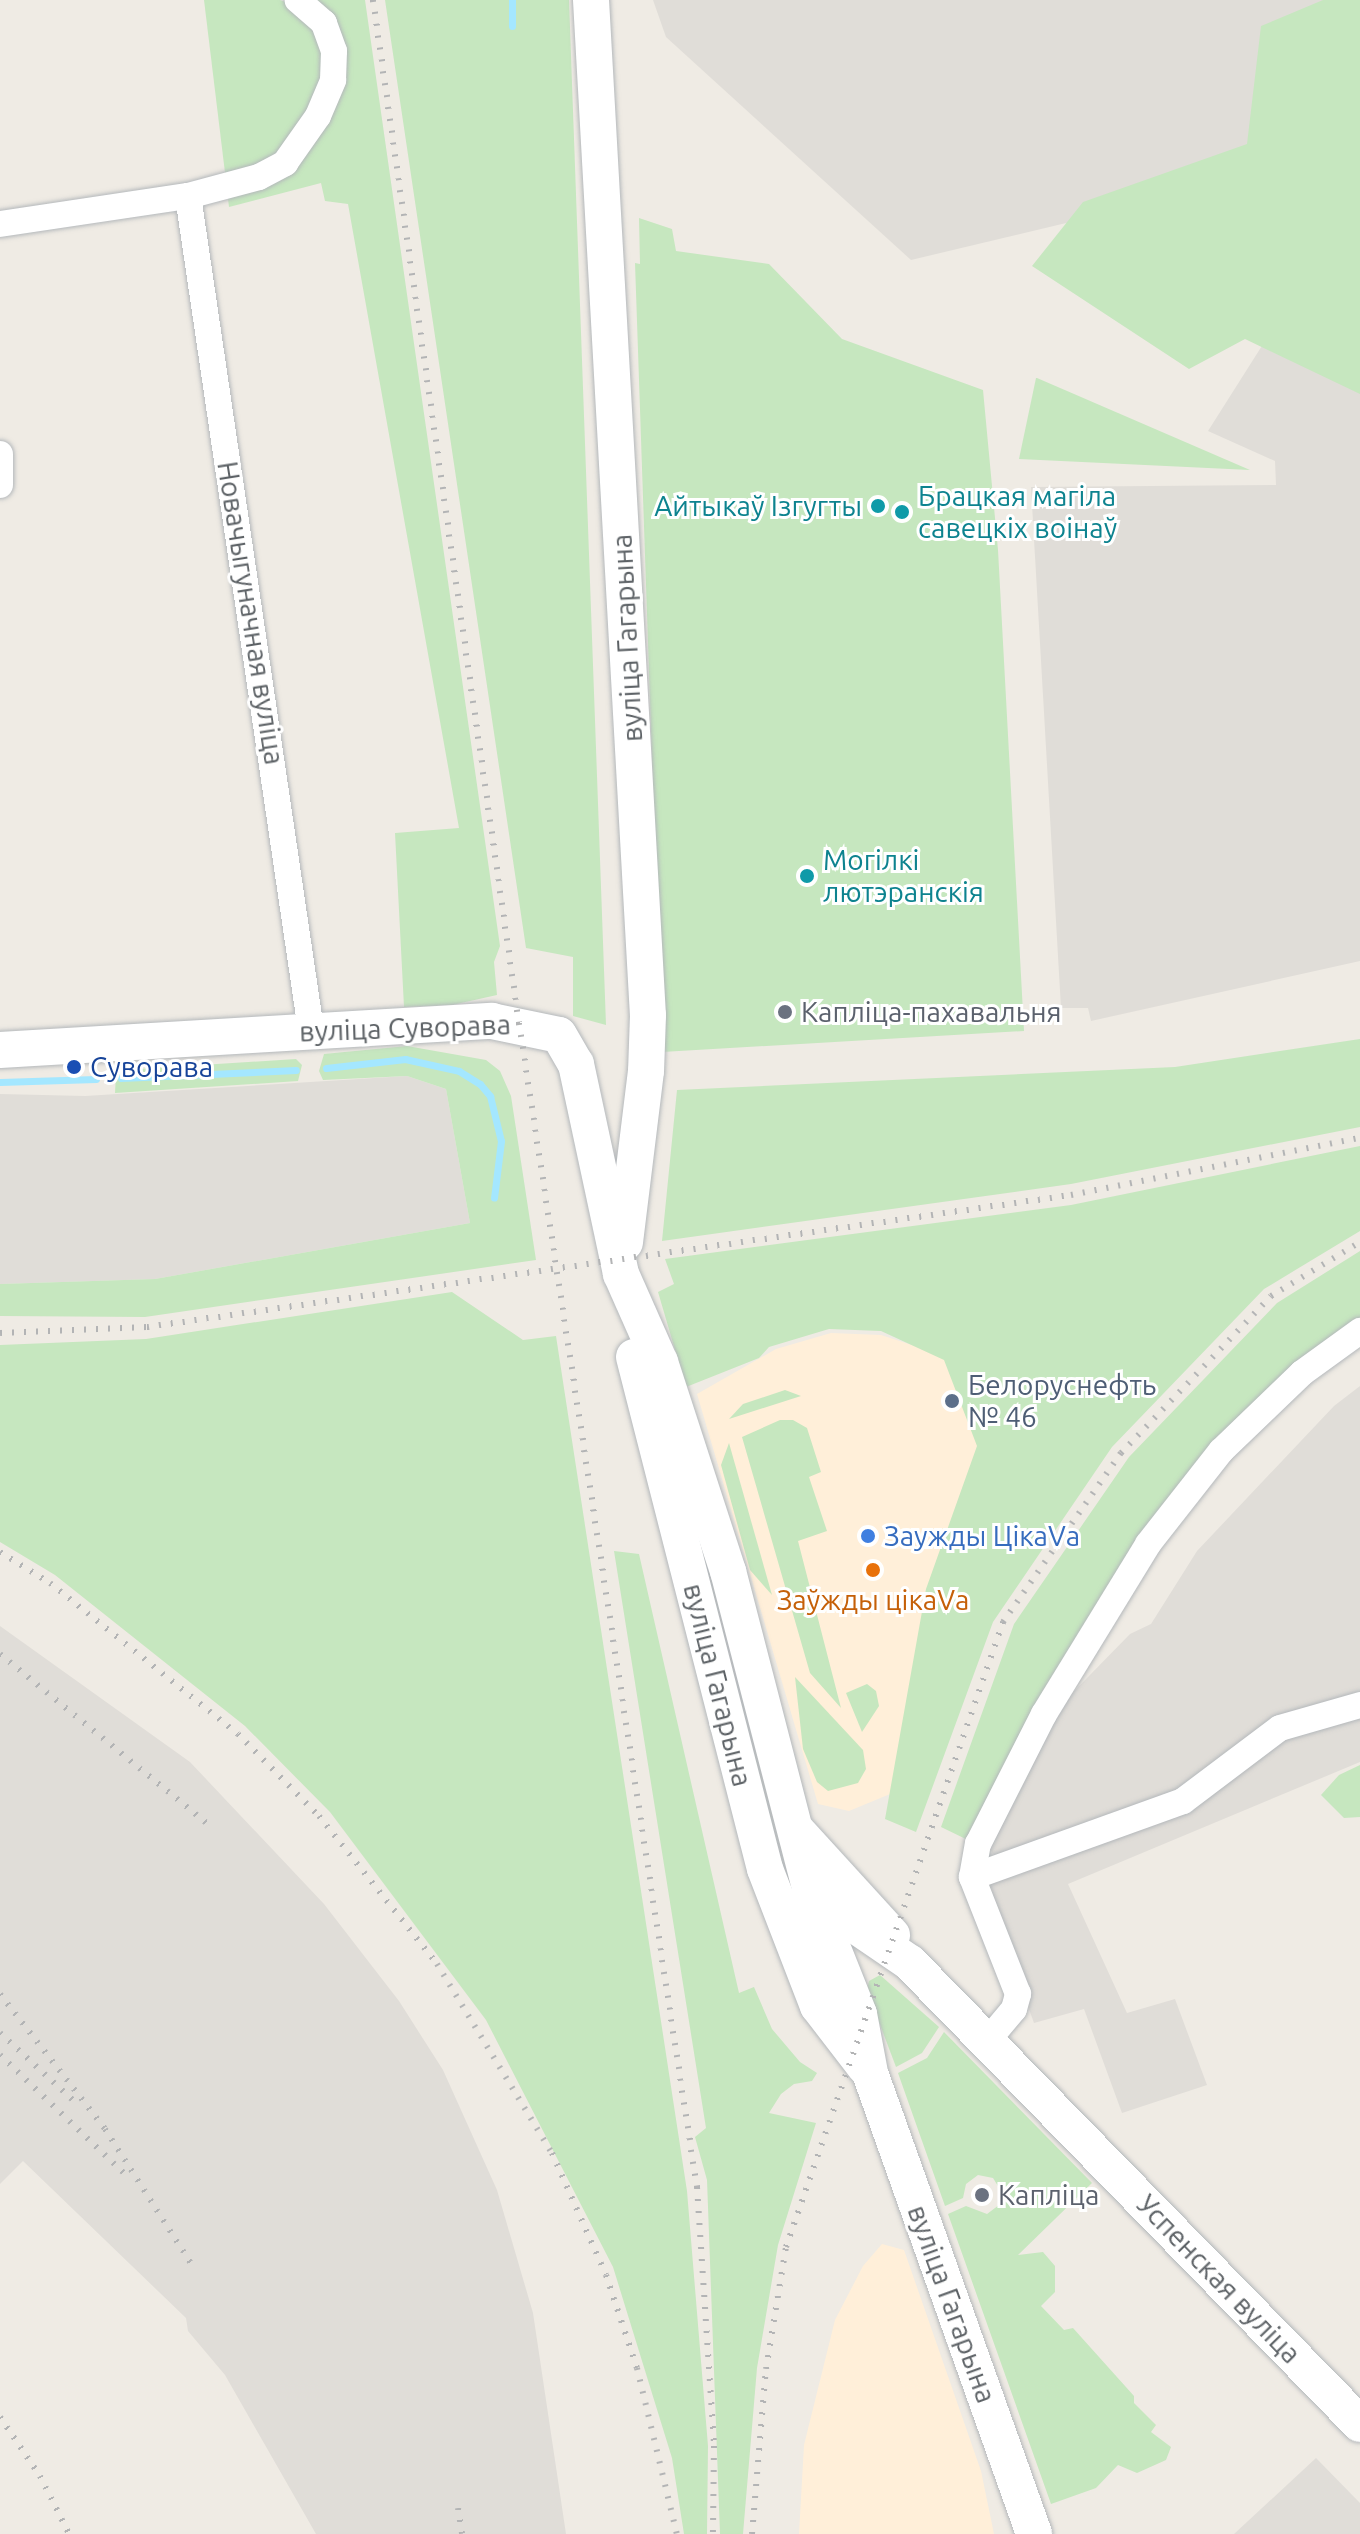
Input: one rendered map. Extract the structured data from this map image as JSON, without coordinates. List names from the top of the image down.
{
  "streets": {
    "main road": ["вуліца Гагарына", "вуліца Суворава", "Успенская вуліца"],
    "street": ["Новачыгуначная вуліца"]
  },
  "crossings": [
    ["Новачыгуначная вуліца", "вуліца Суворава"],
    ["вуліца Гагарына", "вуліца Суворава"],
    ["вуліца Гагарына", "Успенская вуліца"]
  ],
  "places": [
    "Айтыкаў Ізгугты",
    "Брацкая магіла савецкіх воінаў",
    "Могілкі лютэранскія",
    "Капліца-пахавальня",
    "Суворава",
    "Белоруснефть № 46",
    "Заужды ЦікаVа",
    "Заўжды цікаVа",
    "Капліца"
  ]
}
